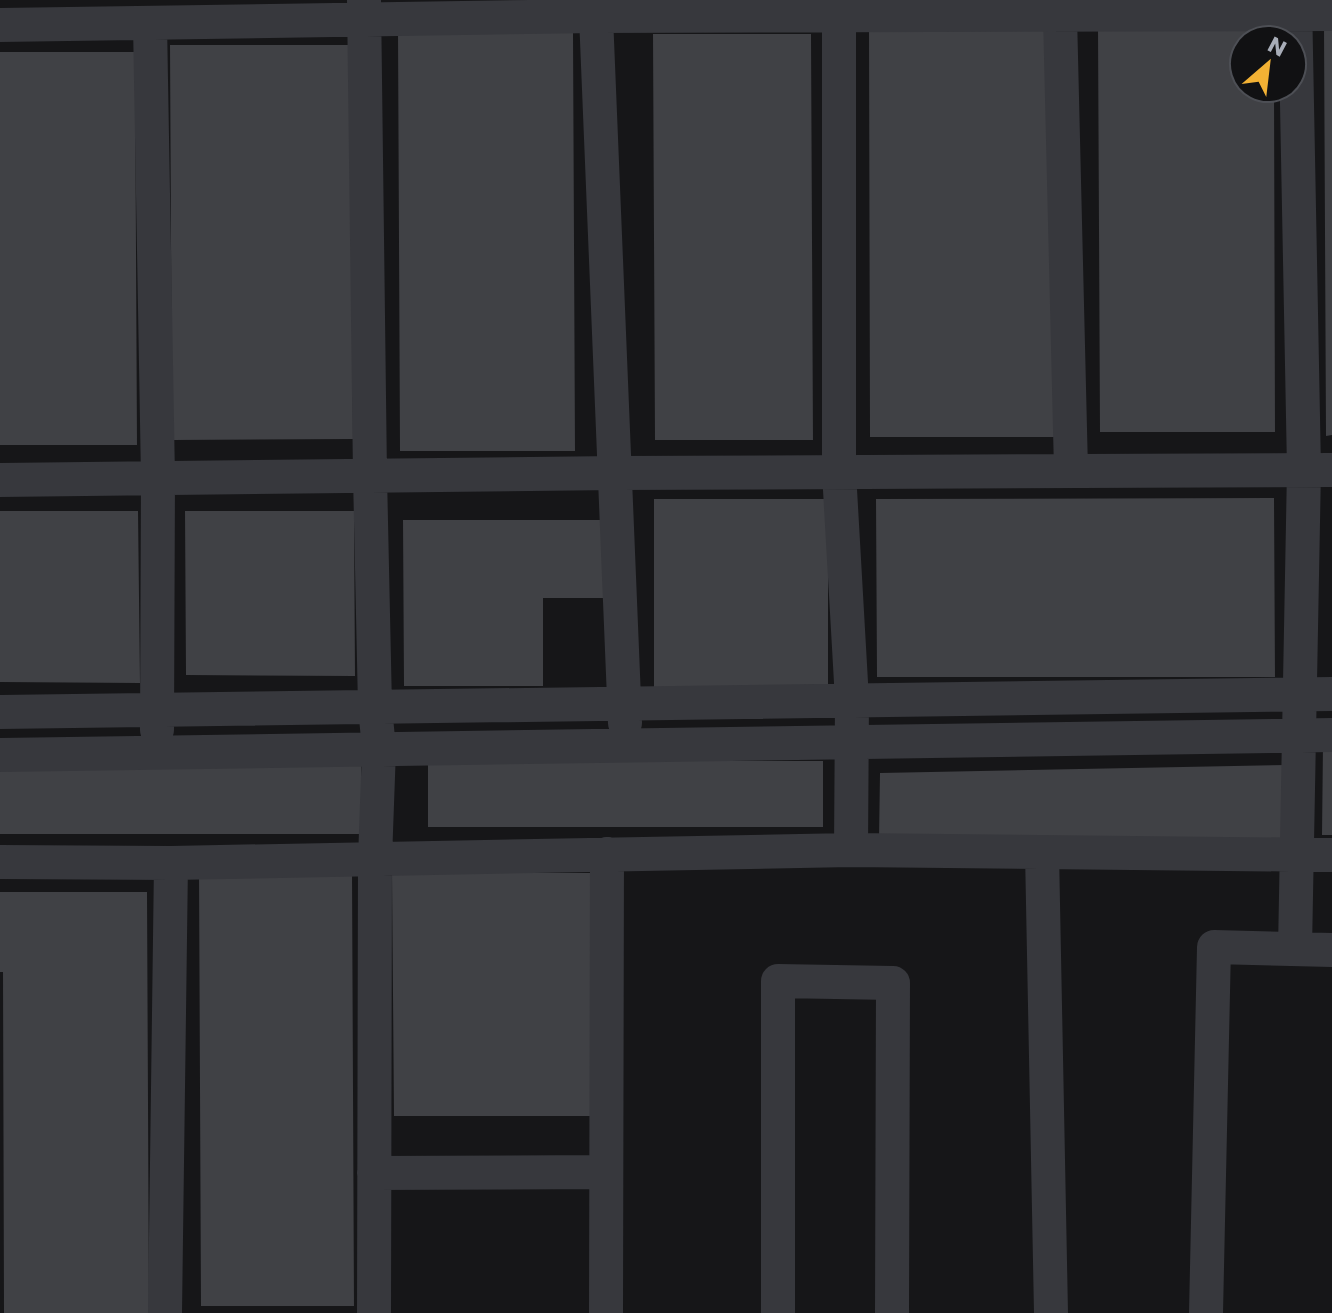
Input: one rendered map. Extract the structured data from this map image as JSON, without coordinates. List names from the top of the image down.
{
  "north": "top right"
}
